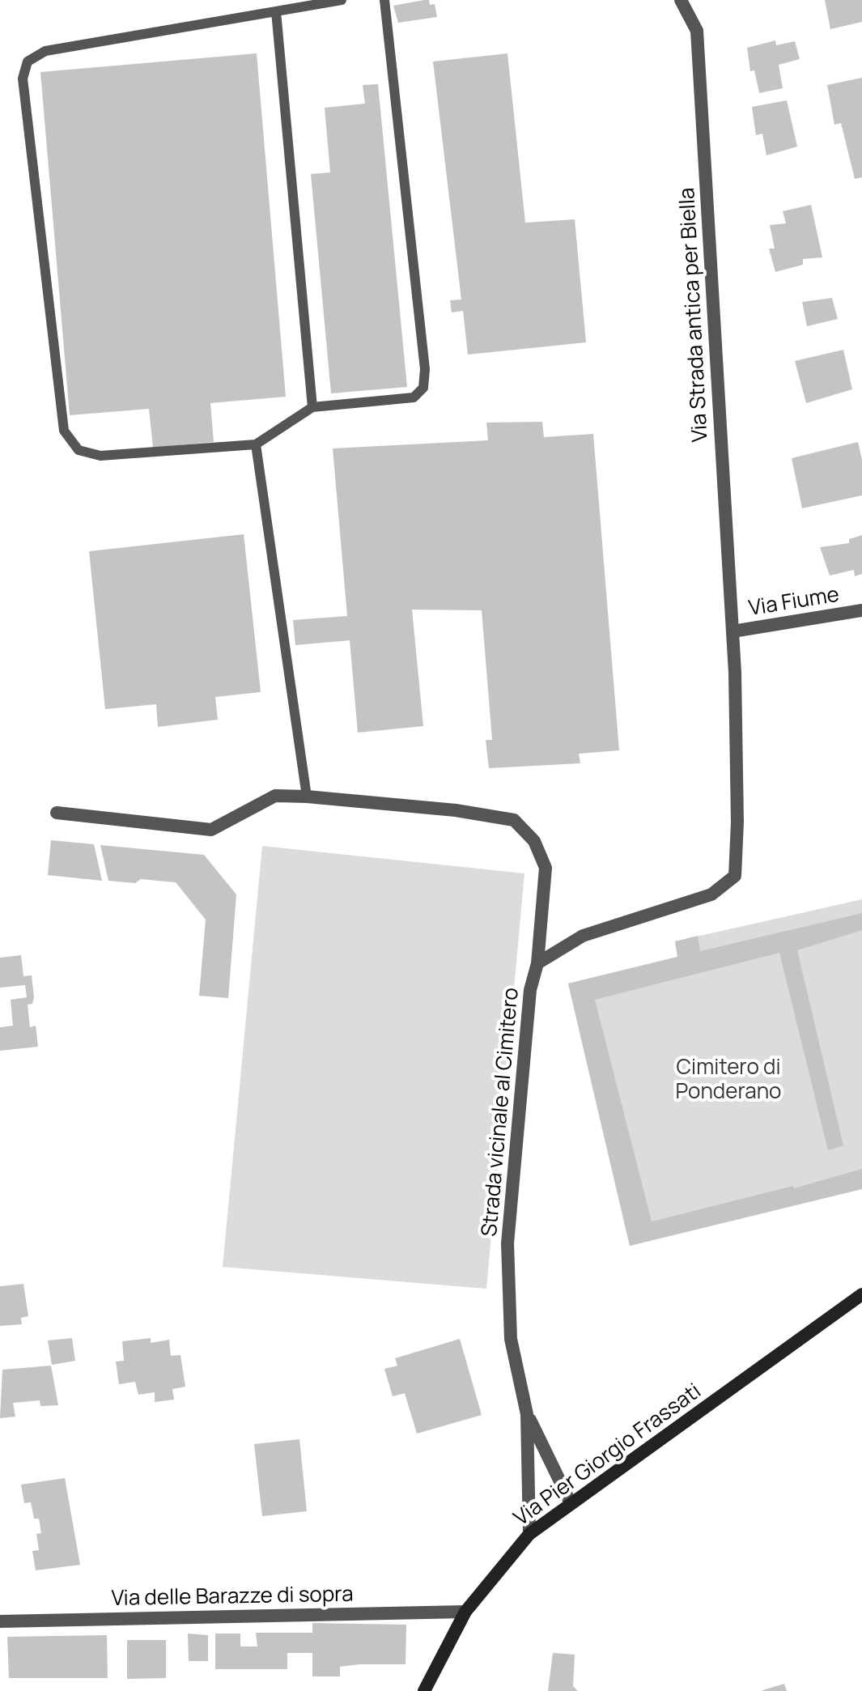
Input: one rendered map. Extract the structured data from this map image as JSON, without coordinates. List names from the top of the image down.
{
  "streets": {
    "street": [
      "Via Strada antica per Biella",
      "Via Fiume",
      "Strada vicinale al Cimitero",
      "Via Pier Giorgio Frassati",
      "Via delle Barazze di sopra"
    ]
  },
  "crossings": [
    ["Via Strada antica per Biella", "Via Fiume"],
    ["Via Strada antica per Biella", "Strada vicinale al Cimitero"],
    ["Via Fiume", "Strada vicinale al Cimitero"],
    ["Strada vicinale al Cimitero", "Via Pier Giorgio Frassati"],
    ["Via Pier Giorgio Frassati", "Via delle Barazze di sopra"]
  ],
  "parks": ["Cimitero di Ponderano"]
}
